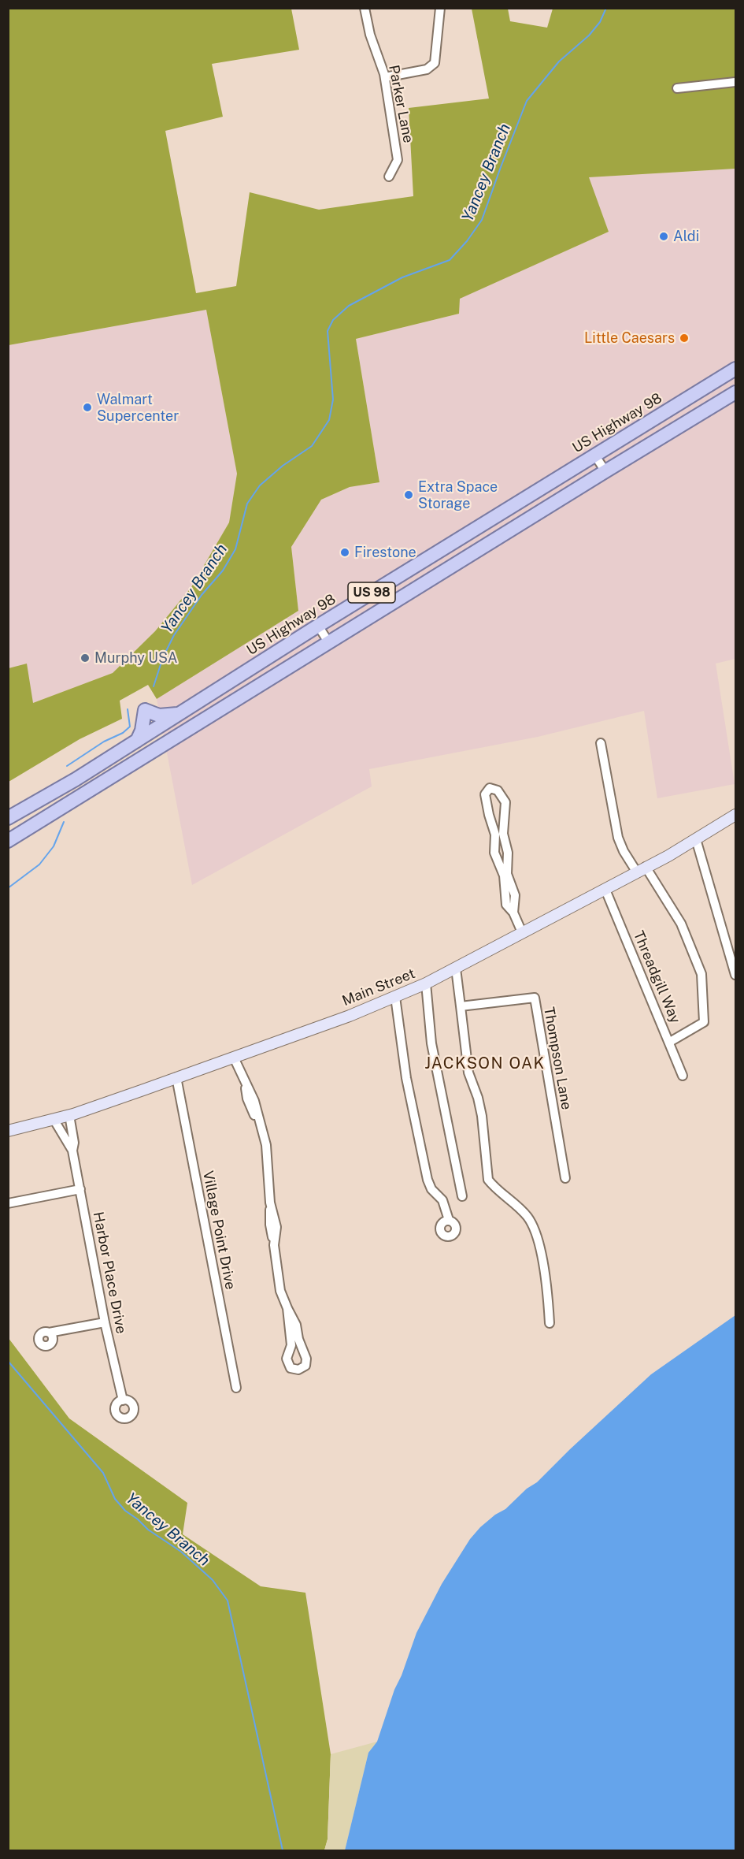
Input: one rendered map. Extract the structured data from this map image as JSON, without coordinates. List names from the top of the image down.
{
  "streets": {
    "main road": ["US Highway 98", "US 98", "Main Street"],
    "street": [
      "Parker Lane",
      "Threadgill Way",
      "Thompson Lane",
      "Village Point Drive",
      "Harbor Place Drive"
    ]
  },
  "crossings": [
    ["Threadgill Way", "Main Street"],
    ["Main Street", "Village Point Drive"],
    ["Main Street", "Harbor Place Drive"]
  ],
  "districts": ["JACKSON OAK"],
  "water": ["Yancey Branch"],
  "places": [
    "Aldi",
    "Little Caesars",
    "Walmart Supercenter",
    "Extra Space Storage",
    "Firestone",
    "Murphy USA"
  ]
}
